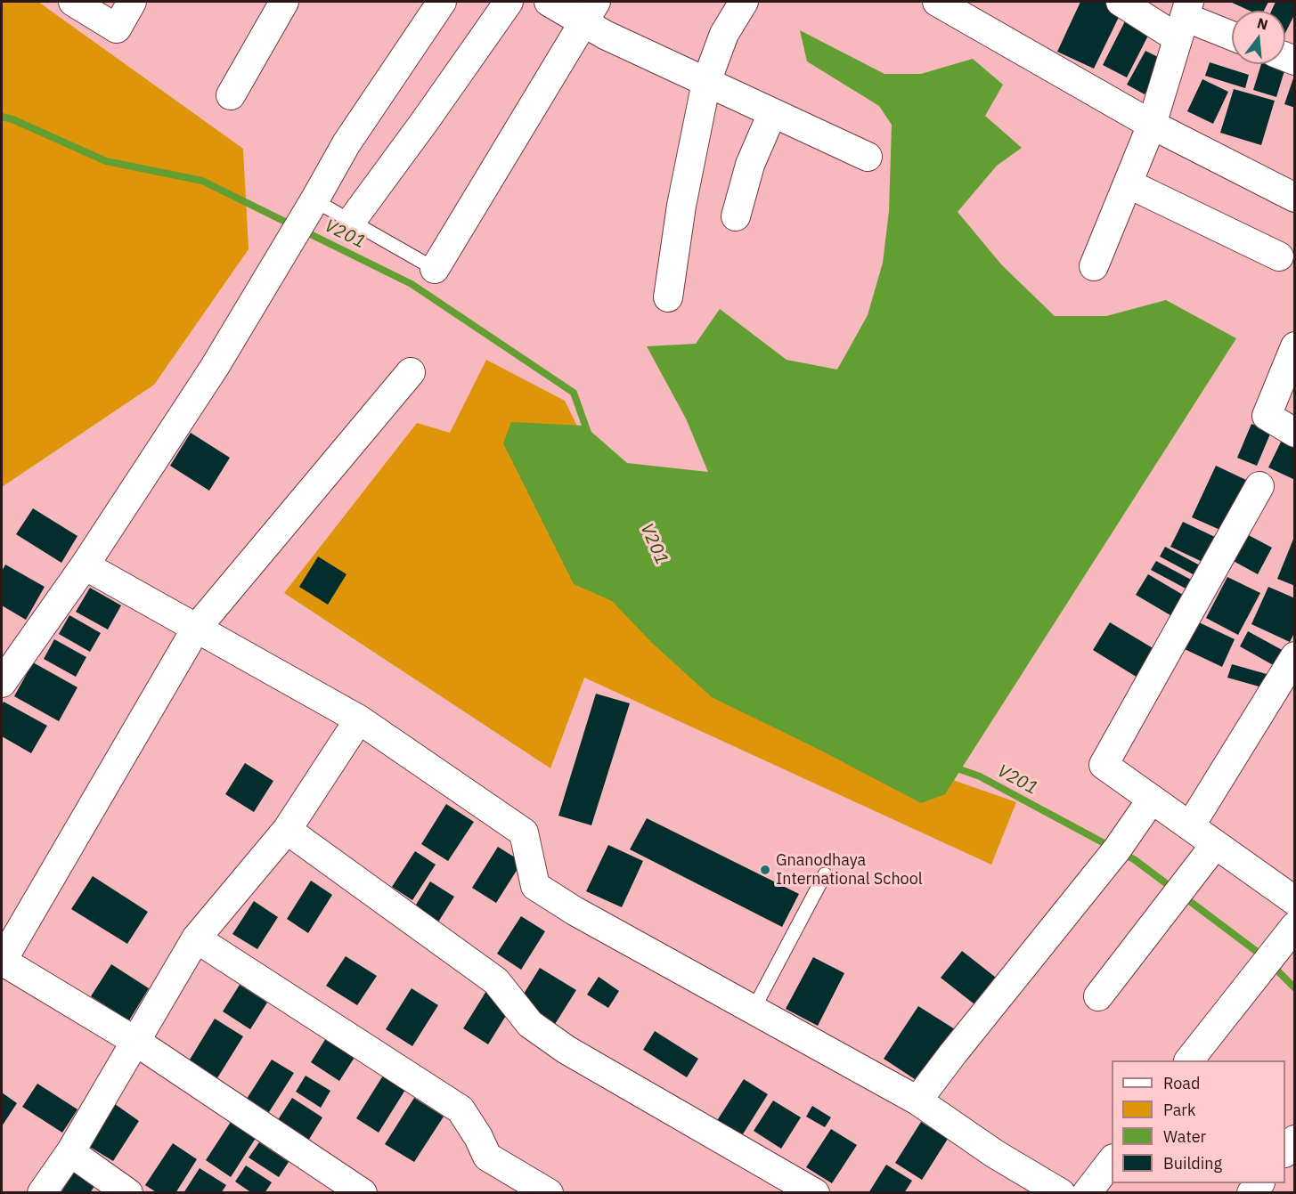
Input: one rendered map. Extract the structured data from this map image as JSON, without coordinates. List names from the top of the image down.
{
  "water": ["V201"],
  "places": ["Gnanodhaya International School"],
  "legend": [
    "Road",
    "Park",
    "Water",
    "Building"
  ],
  "north": "top"
}
